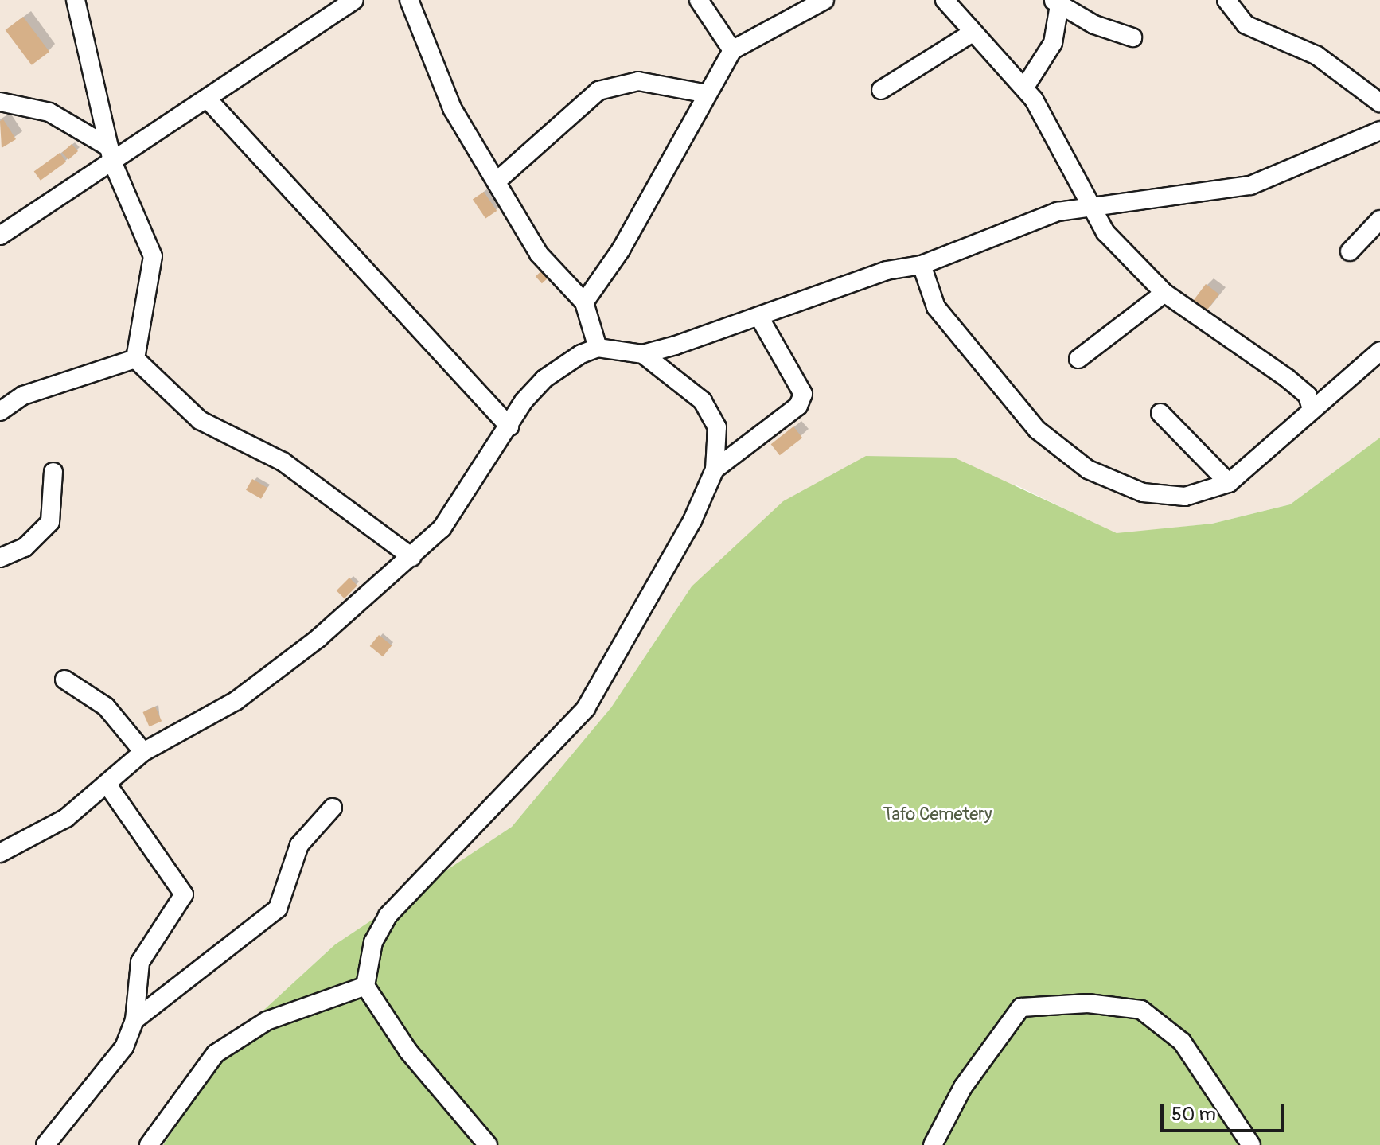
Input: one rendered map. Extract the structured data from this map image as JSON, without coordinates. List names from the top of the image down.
{
  "parks": ["Tafo Cemetery"],
  "scale_bar": "50 m"
}
